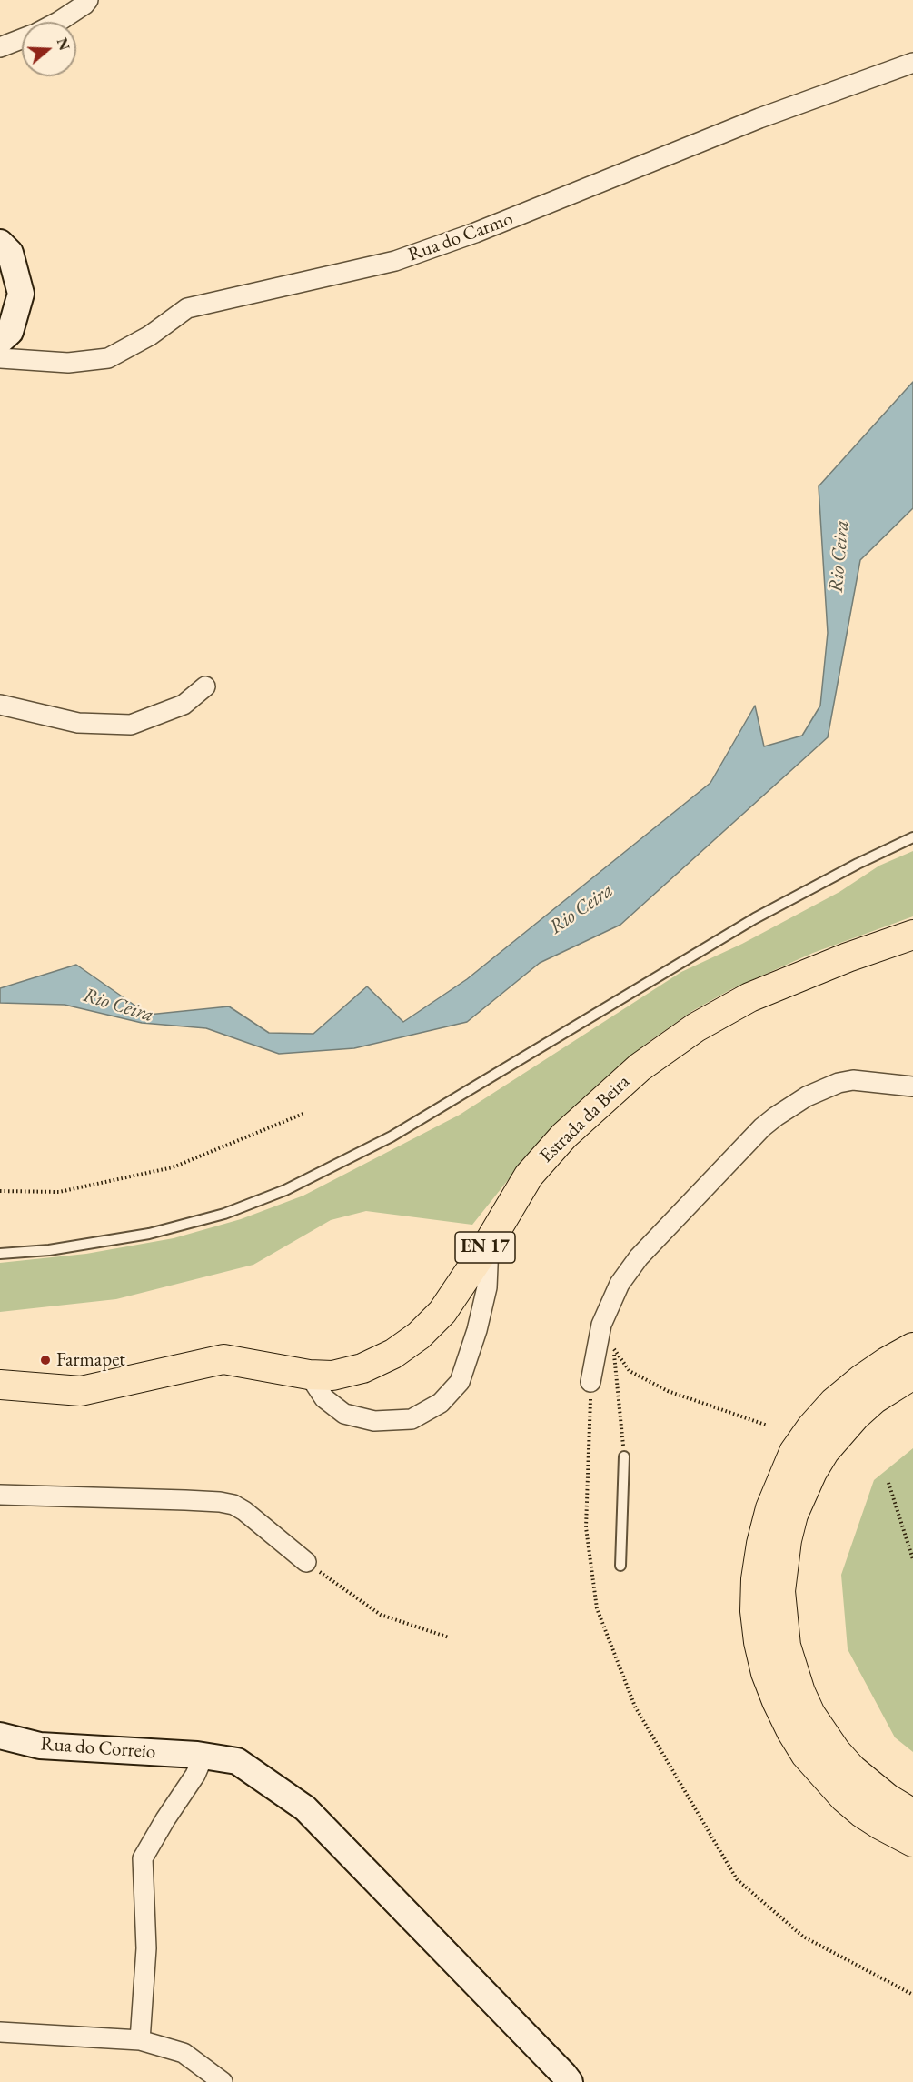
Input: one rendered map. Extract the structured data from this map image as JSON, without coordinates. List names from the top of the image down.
{
  "streets": {
    "main road": ["Estrada da Beira", "EN 17"],
    "street": ["Rua do Carmo", "Rua do Correio"]
  },
  "water": ["Rio Ceira"],
  "places": ["Farmapet"],
  "north": "right"
}
